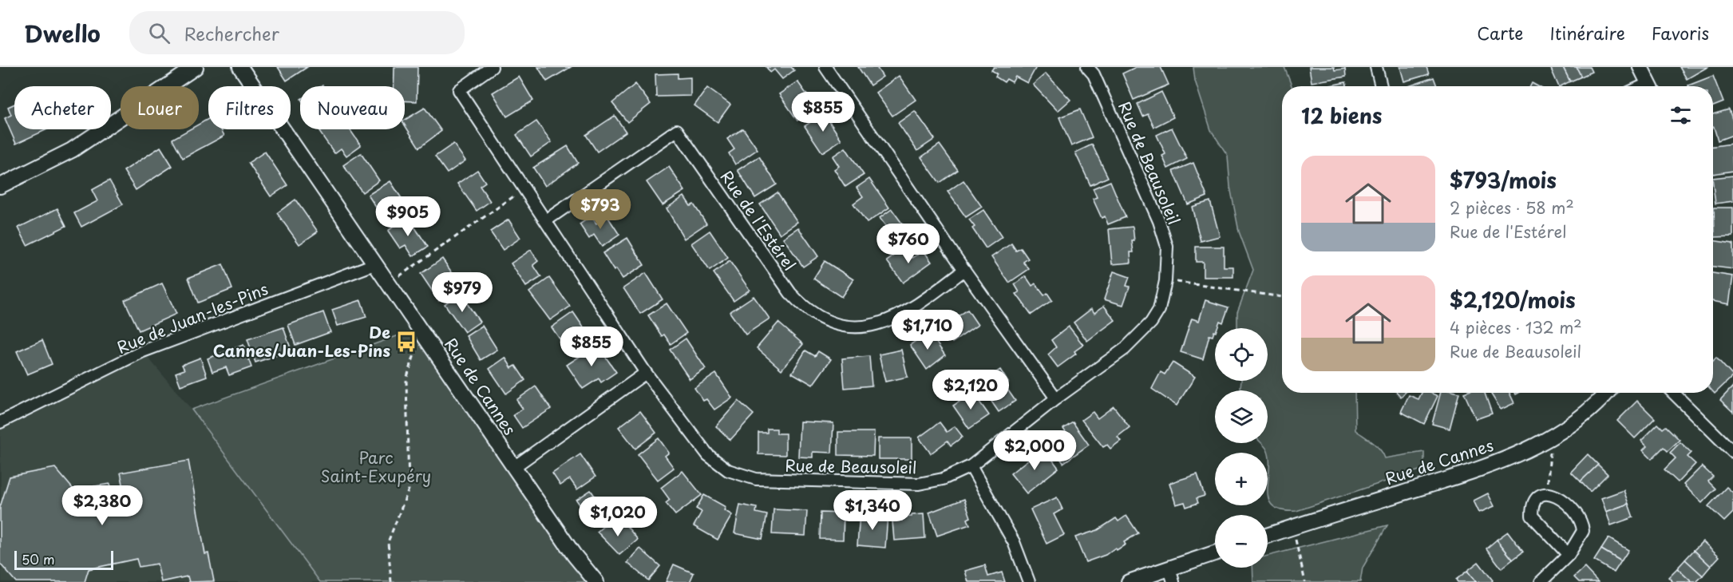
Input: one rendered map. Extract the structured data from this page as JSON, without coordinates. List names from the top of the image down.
{
  "streets": {
    "street": [
      "Rue de Beausoleil",
      "Rue de l'Estérel",
      "Rue de Juan-les-Pins",
      "Rue de Cannes"
    ]
  },
  "crossings": [
    ["Rue de Beausoleil", "Rue de l'Estérel"],
    ["Rue de Juan-les-Pins", "Rue de Cannes"]
  ],
  "parks": ["Parc Saint-Exupéry"],
  "places": {
    "bus stop": ["De Cannes/Juan-Les-Pins"]
  },
  "scale_bar": "50 m",
  "page": {
    "header": "Dwello",
    "search": "Rechercher",
    "nav": ["Carte", "Itinéraire", "Favoris"],
    "chip": [
      "Acheter",
      "Louer",
      "Filtres",
      "Nouveau"
    ],
    "heading": "12 biens",
    "price": [
      "$855",
      "$793",
      "$905",
      "$760",
      "$979",
      "$1,710",
      "$855",
      "$2,120",
      "$2,000",
      "$2,380",
      "$1,340",
      "$1,020"
    ],
    "list": [
      {
        "name": "$793/mois",
        "note": "2 pièces · 58 m² · Rue de l'Estérel"
      },
      {
        "name": "$2,120/mois",
        "note": "4 pièces · 132 m² · Rue de Beausoleil"
      }
    ],
    "map_buttons": ["+", "−"],
    "scale": "50 m"
  }
}
